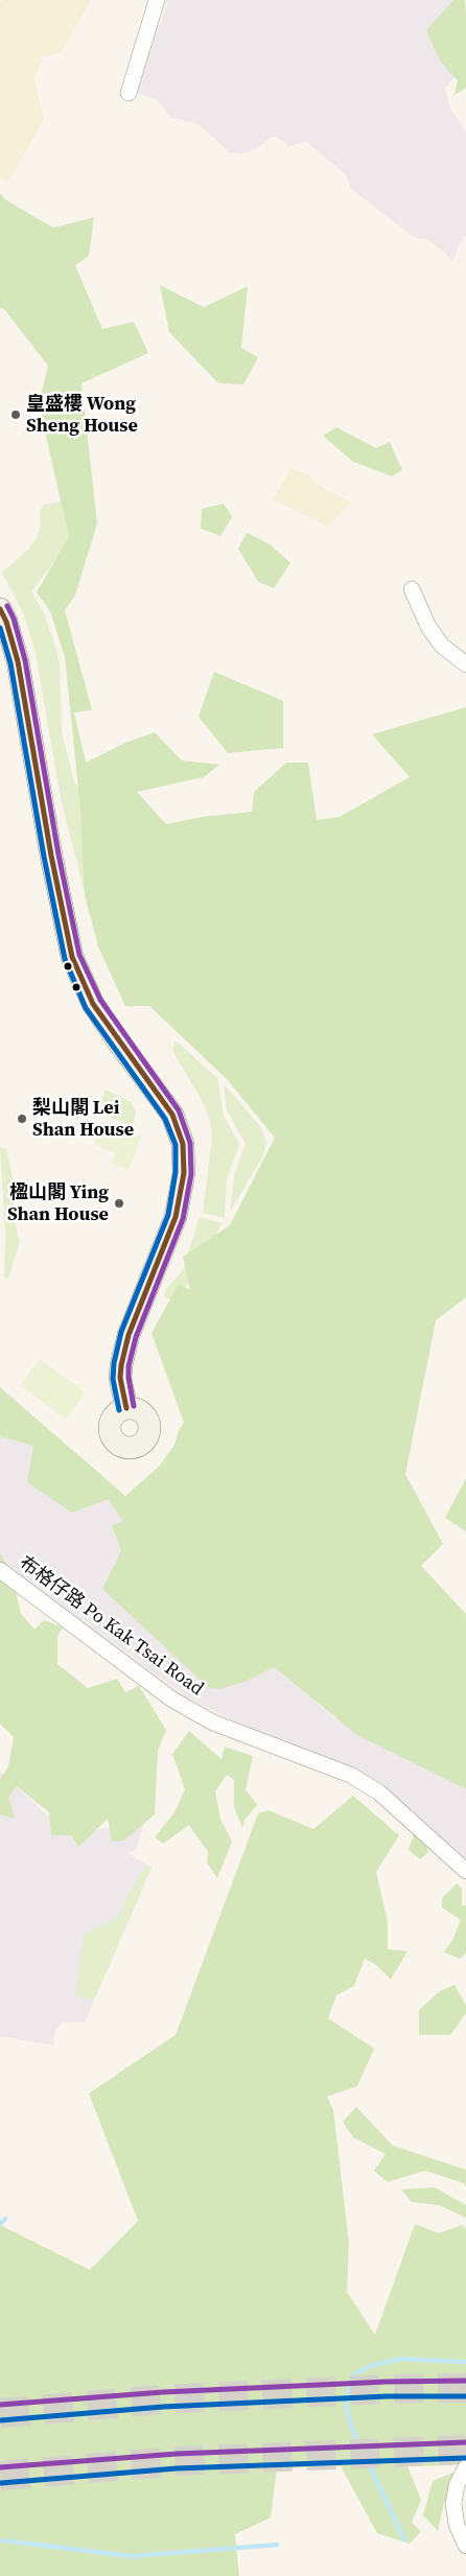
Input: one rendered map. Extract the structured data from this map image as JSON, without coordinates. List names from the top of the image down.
{
  "streets": {
    "street": ["布格仔路 Po Kak Tsai Road"]
  },
  "places": ["皇盛樓 Wong Sheng House", "梨山閣 Lei Shan House", "楹山閣 Ying Shan House"]
}
